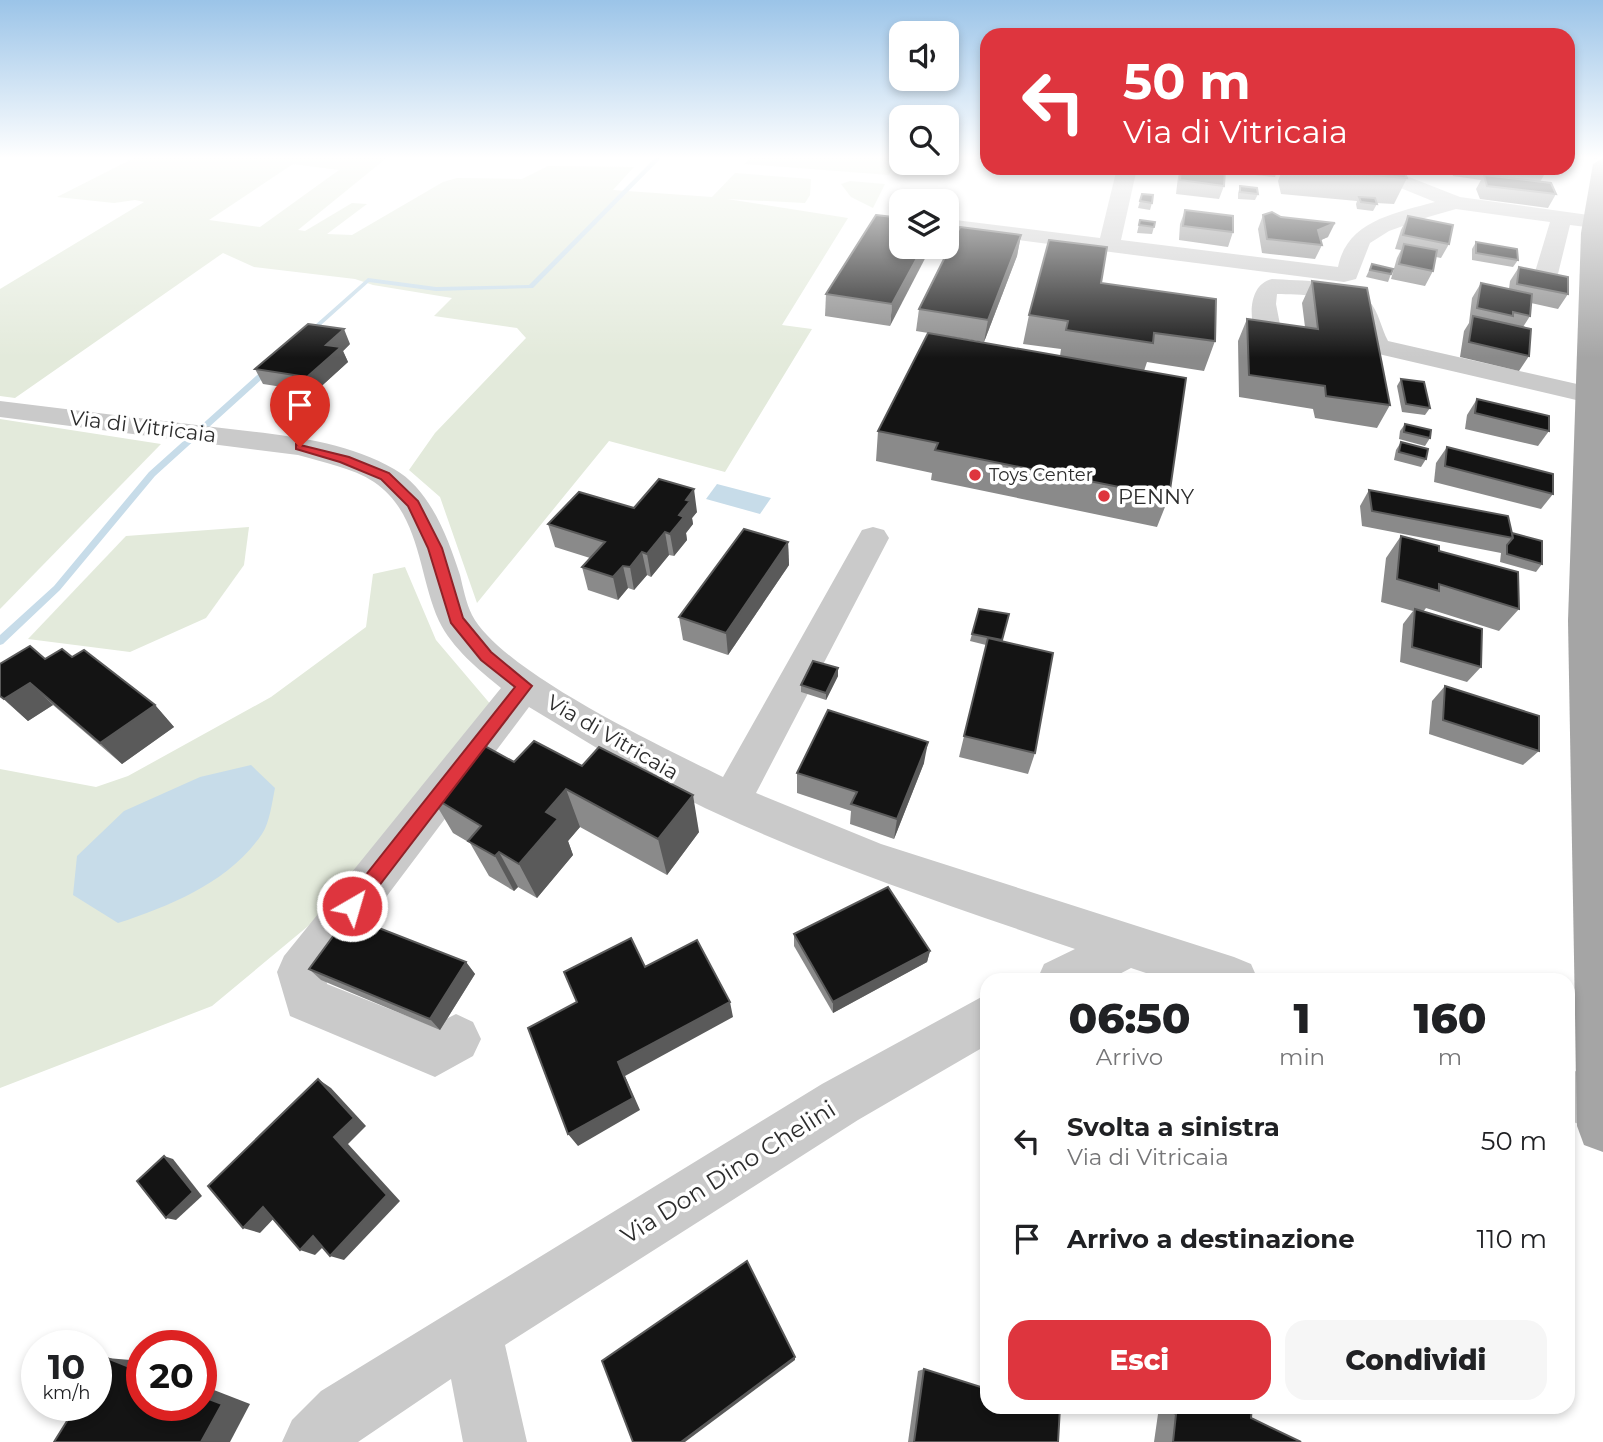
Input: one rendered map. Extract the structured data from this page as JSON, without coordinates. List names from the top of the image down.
{
  "streets": {
    "street": ["Via di Vitricaia", "Via Don Dino Chelini"]
  },
  "places": ["Toys Center", "PENNY"],
  "page": {
    "turn": ["50 m", "Via di Vitricaia"],
    "eta": [
      "06:50",
      "Arrivo",
      "1",
      "min",
      "160",
      "m"
    ],
    "list": [
      {
        "name": "Svolta a sinistra",
        "note": "Via di Vitricaia",
        "value": "50 m"
      },
      {
        "name": "Arrivo a destinazione",
        "value": "110 m"
      }
    ],
    "buttons": ["Esci", "Condividi"],
    "speed": "10 km/h",
    "limit": "20"
  }
}
